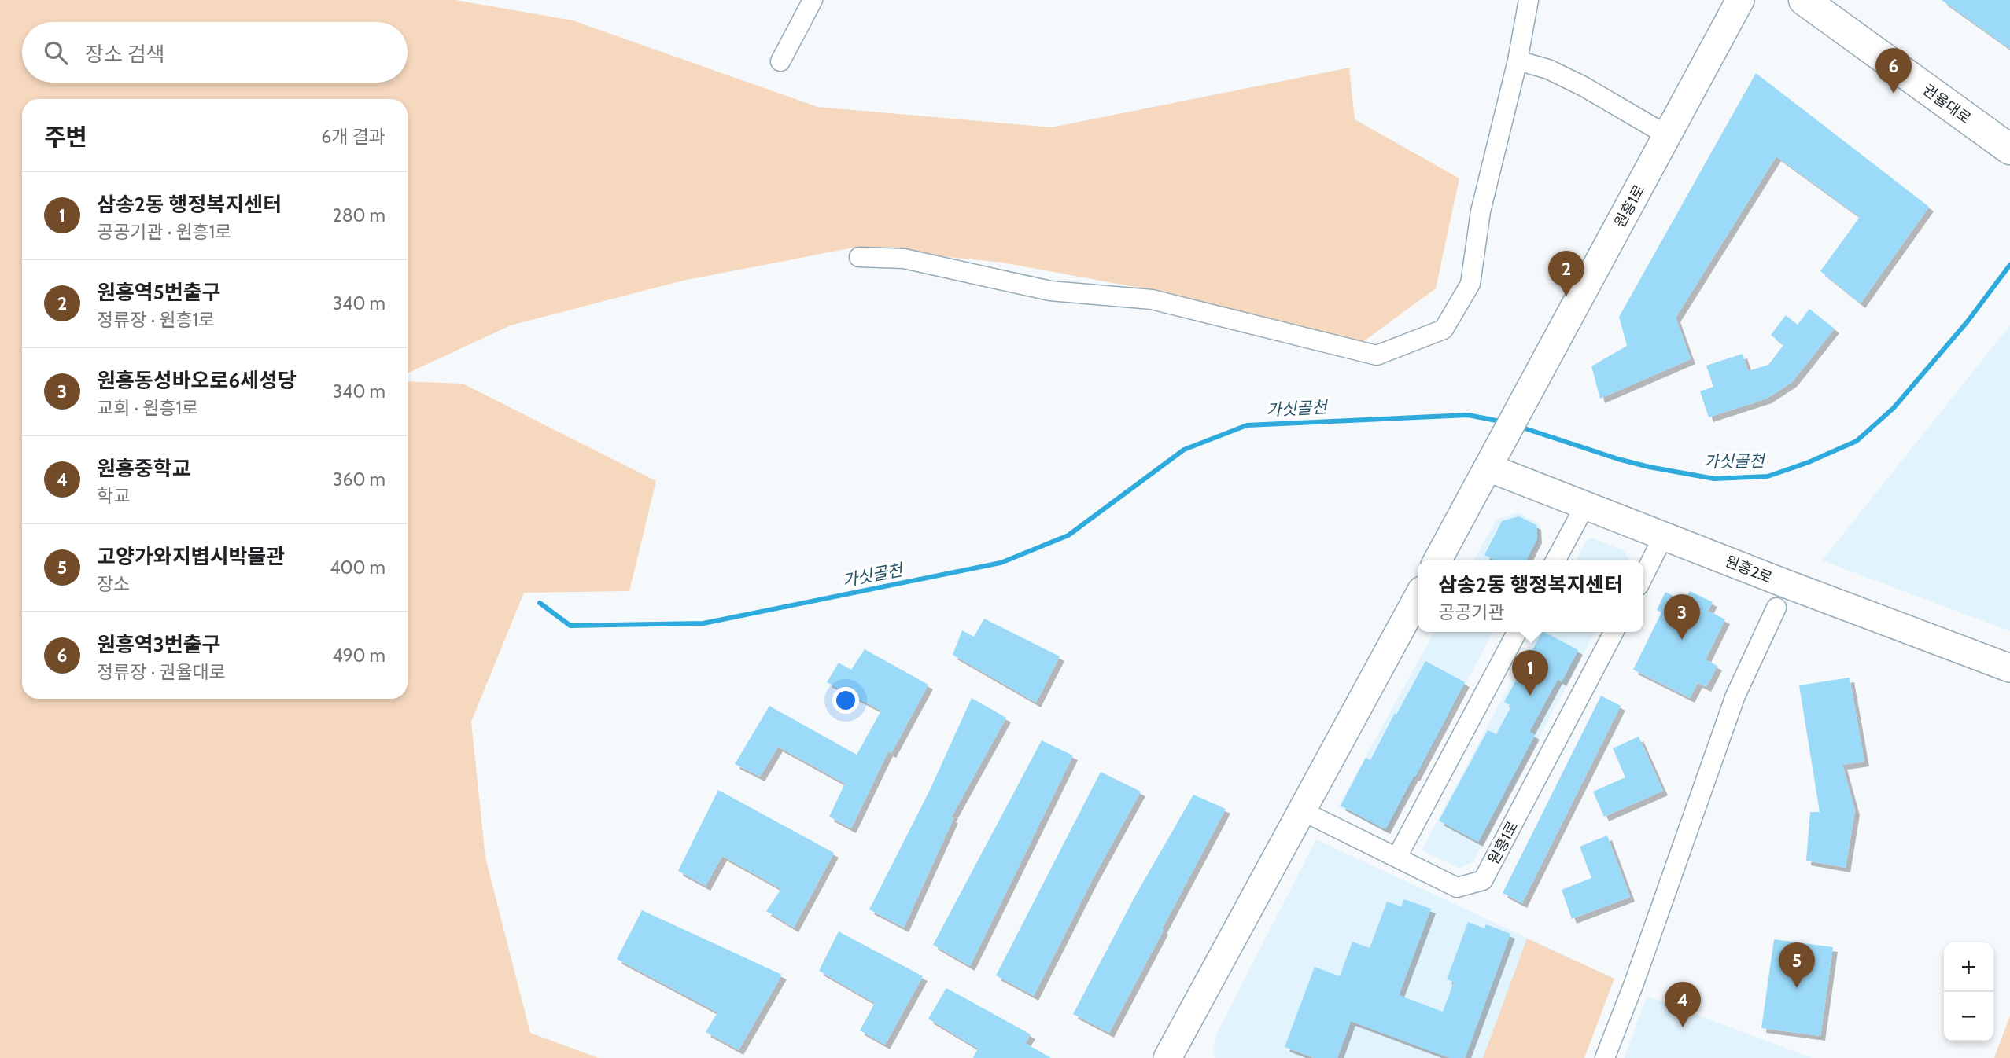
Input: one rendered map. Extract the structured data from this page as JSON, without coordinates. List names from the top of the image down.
{
  "streets": {
    "main road": ["권율대로"],
    "street": ["원흥1로", "원흥2로"]
  },
  "crossings": [
    ["원흥1로", "원흥2로"]
  ],
  "water": ["가싯골천"],
  "page": {
    "search": "장소 검색",
    "pins": [
      "6",
      "2",
      "3",
      "1",
      "5",
      "4"
    ],
    "heading": ["주변", "6개 결과"],
    "list": [
      {
        "mark": "1",
        "name": "삼송2동 행정복지센터",
        "note": "공공기관 · 원흥1로",
        "value": "280 m"
      },
      {
        "mark": "2",
        "name": "원흥역5번출구",
        "note": "정류장 · 원흥1로",
        "value": "340 m"
      },
      {
        "mark": "3",
        "name": "원흥동성바오로6세성당",
        "note": "교회 · 원흥1로",
        "value": "340 m"
      },
      {
        "mark": "4",
        "name": "원흥중학교",
        "note": "학교",
        "value": "360 m"
      },
      {
        "mark": "5",
        "name": "고양가와지볍시박물관",
        "note": "장소",
        "value": "400 m"
      },
      {
        "mark": "6",
        "name": "원흥역3번출구",
        "note": "정류장 · 권율대로",
        "value": "490 m"
      }
    ],
    "popup": ["삼송2동 행정복지센터", "공공기관"],
    "map_buttons": ["+", "−"]
  }
}
